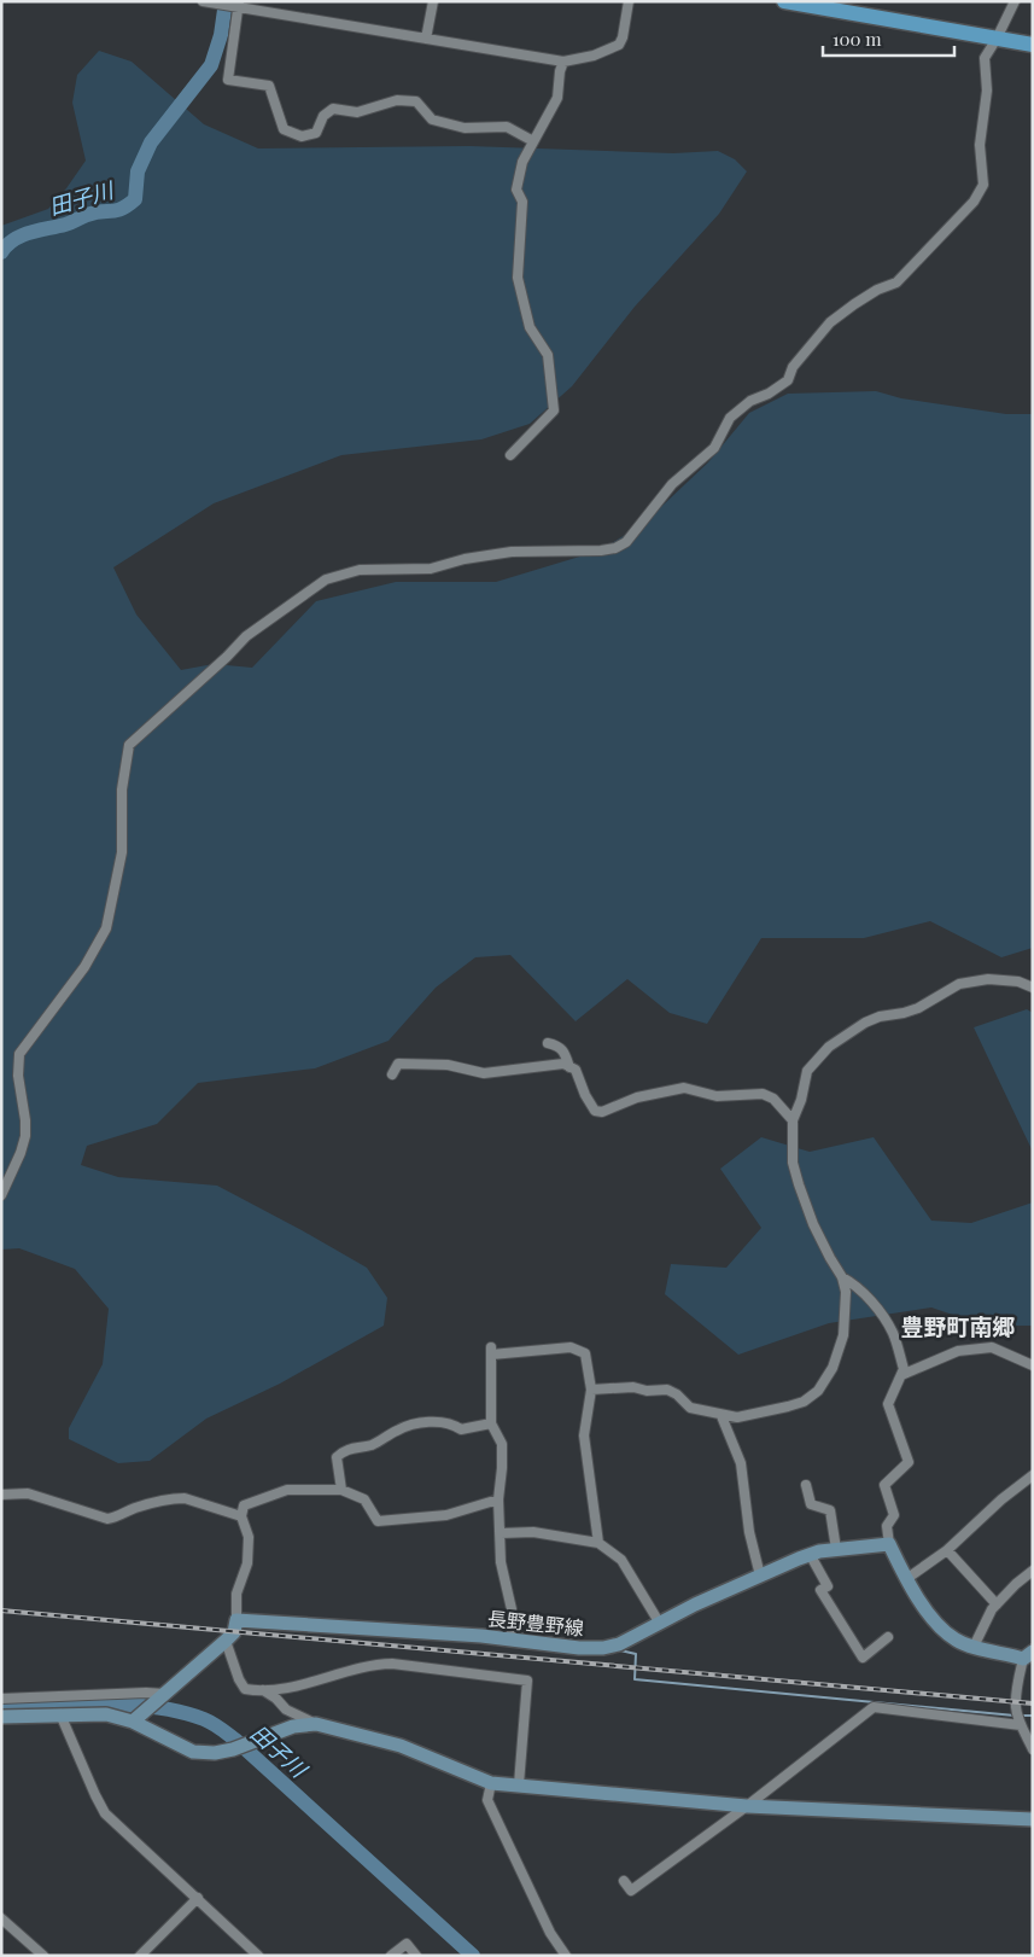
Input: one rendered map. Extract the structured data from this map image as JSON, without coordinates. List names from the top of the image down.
{
  "streets": {
    "main road": ["長野豊野線"]
  },
  "districts": ["豊野町南郷"],
  "water": ["田子川"],
  "scale_bar": "100 m"
}
